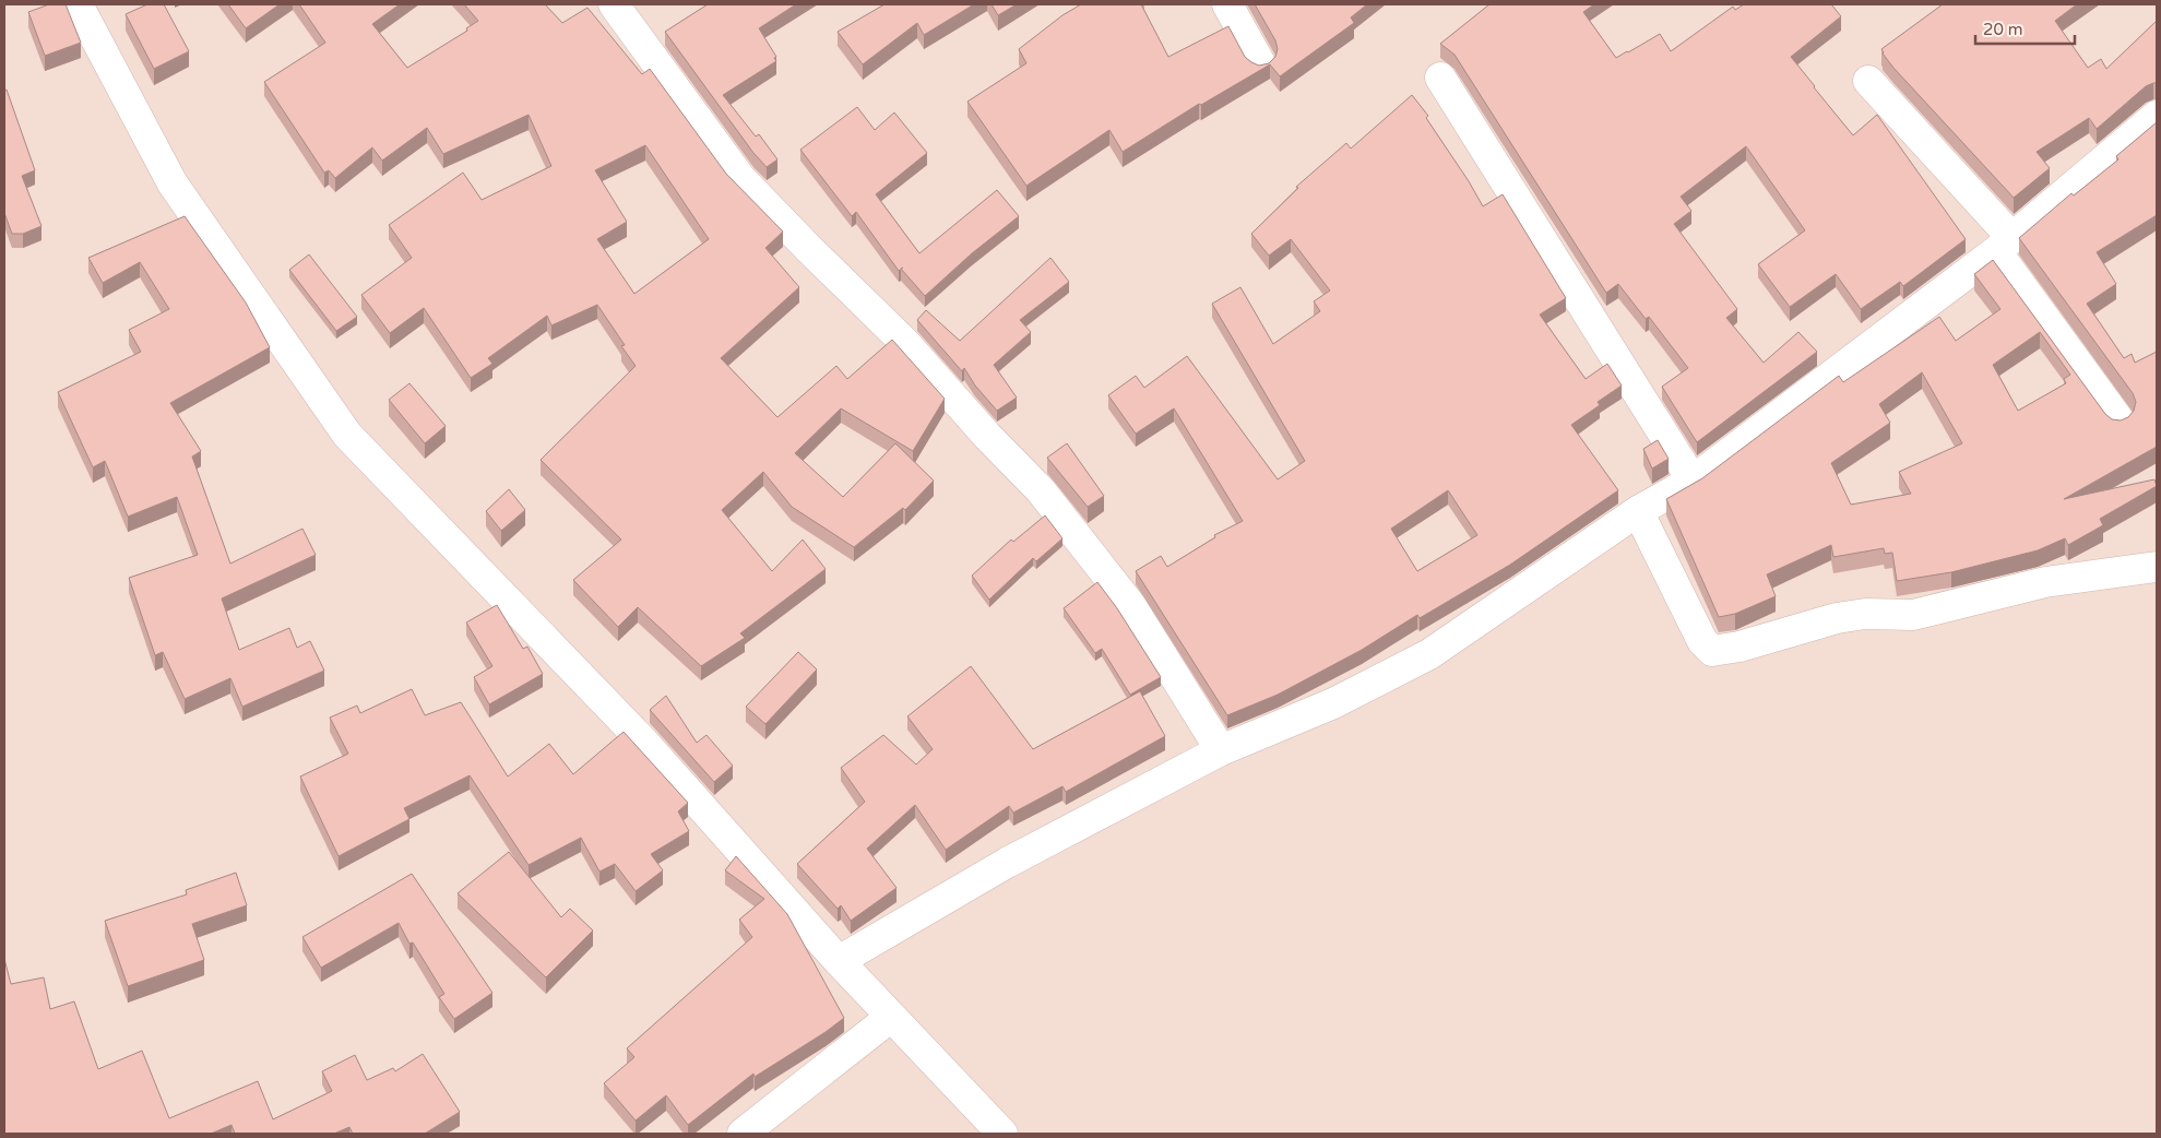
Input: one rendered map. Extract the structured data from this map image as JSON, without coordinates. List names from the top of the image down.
{
  "scale_bar": "20 m"
}
